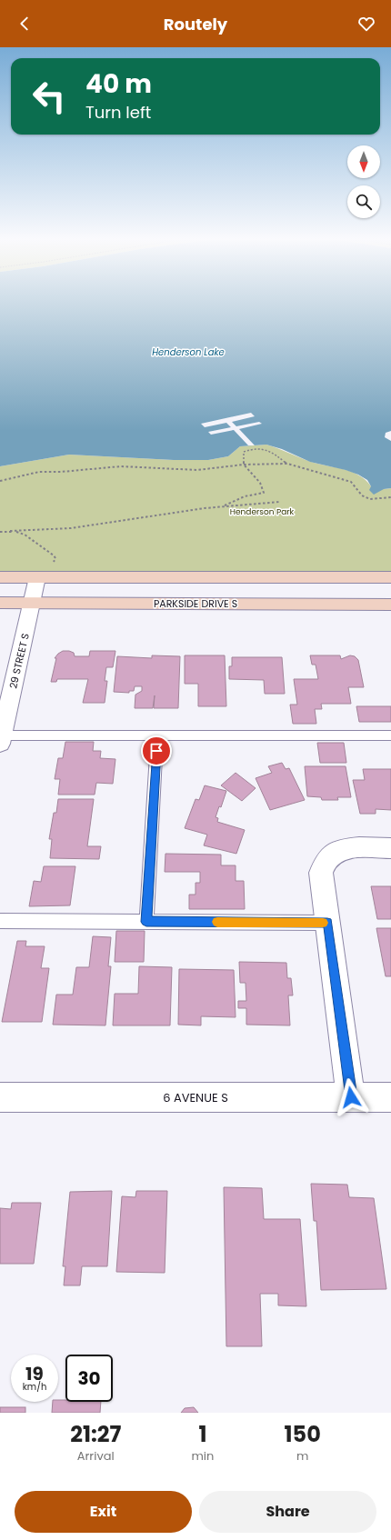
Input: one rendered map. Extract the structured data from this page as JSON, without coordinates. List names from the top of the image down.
{
  "streets": {
    "street": ["PARKSIDE DRIVE S", "29 STREET S", "6 AVENUE S"]
  },
  "crossings": [
    ["PARKSIDE DRIVE S", "29 STREET S"]
  ],
  "water": ["Henderson Lake"],
  "parks": ["Henderson Park"],
  "north": "bottom",
  "page": {
    "header": "Routely",
    "turn": ["40 m", "Turn left"],
    "speed": "19 km/h",
    "limit": "30",
    "eta": [
      "21:27",
      "Arrival",
      "1",
      "min",
      "150",
      "m"
    ],
    "buttons": ["Exit", "Share"]
  }
}
